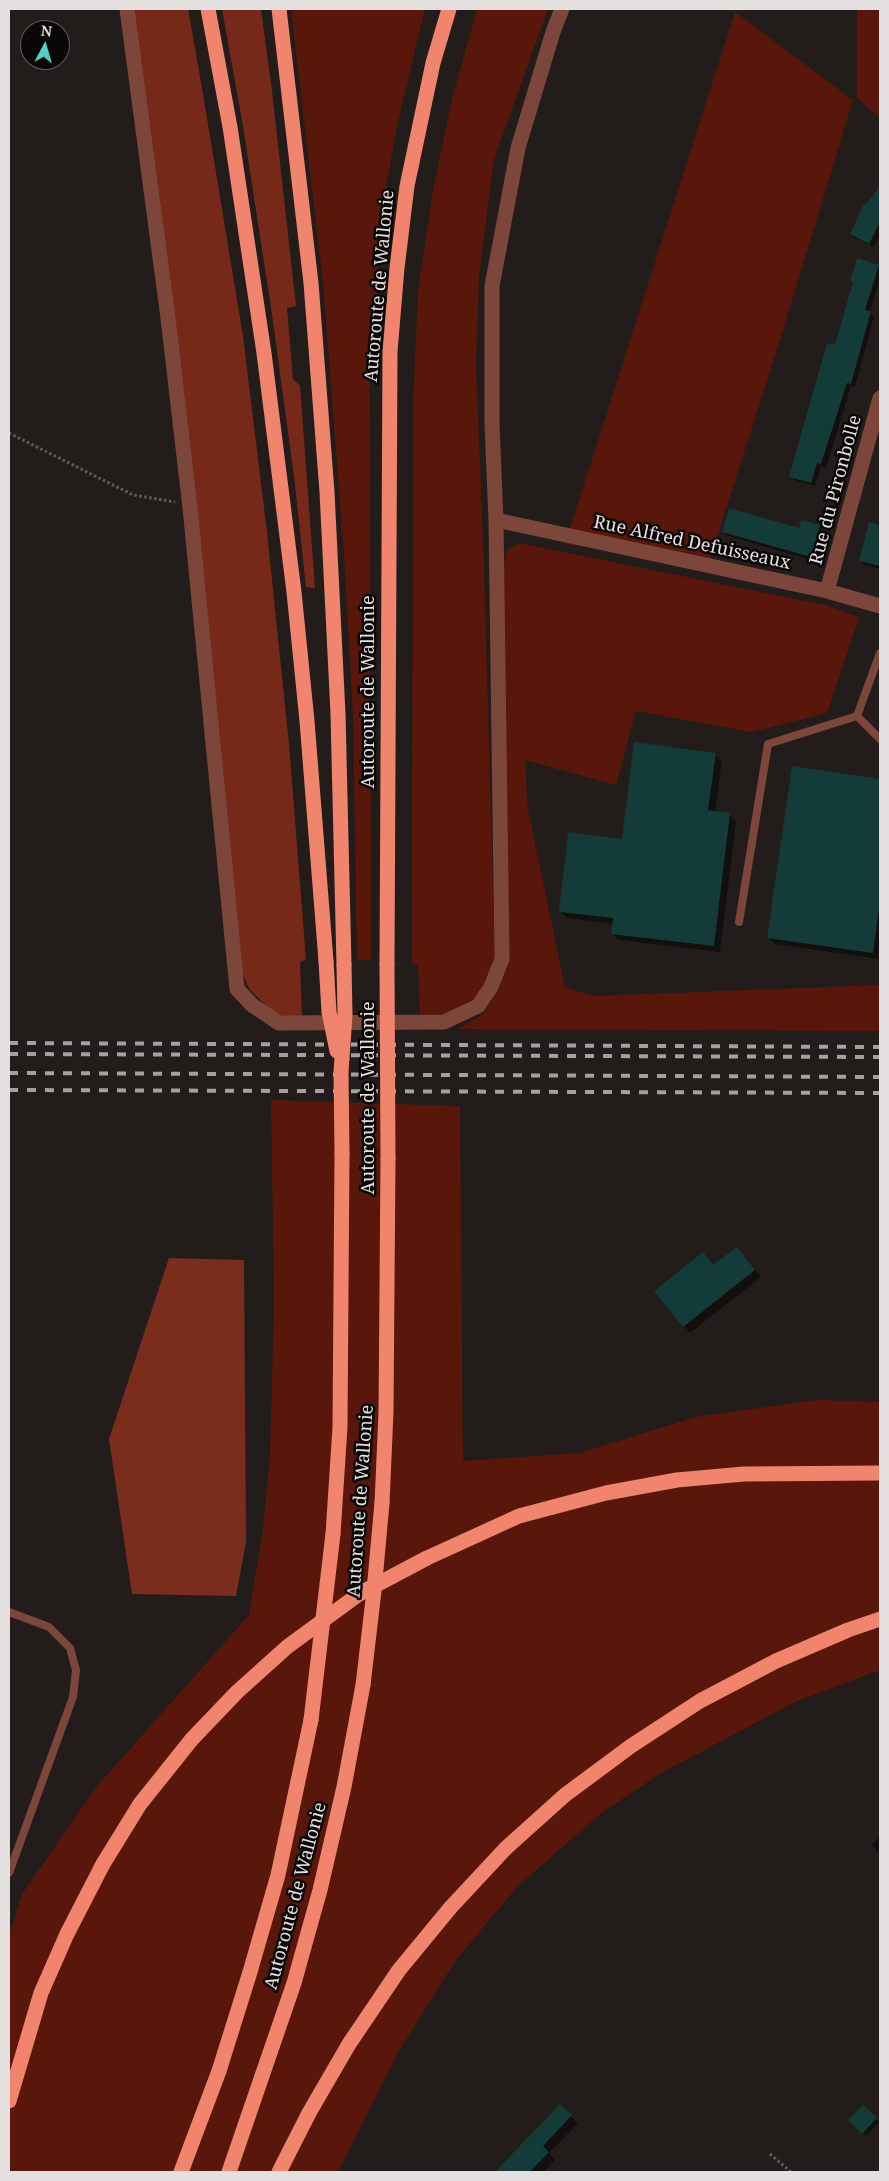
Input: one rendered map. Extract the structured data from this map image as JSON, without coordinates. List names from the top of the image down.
{
  "streets": {
    "highway": ["Autoroute de Wallonie"],
    "street": ["Rue du Pironbolle", "Rue Alfred Defuisseaux"]
  },
  "crossings": [
    ["Rue du Pironbolle", "Rue Alfred Defuisseaux"]
  ],
  "north": "top"
}
